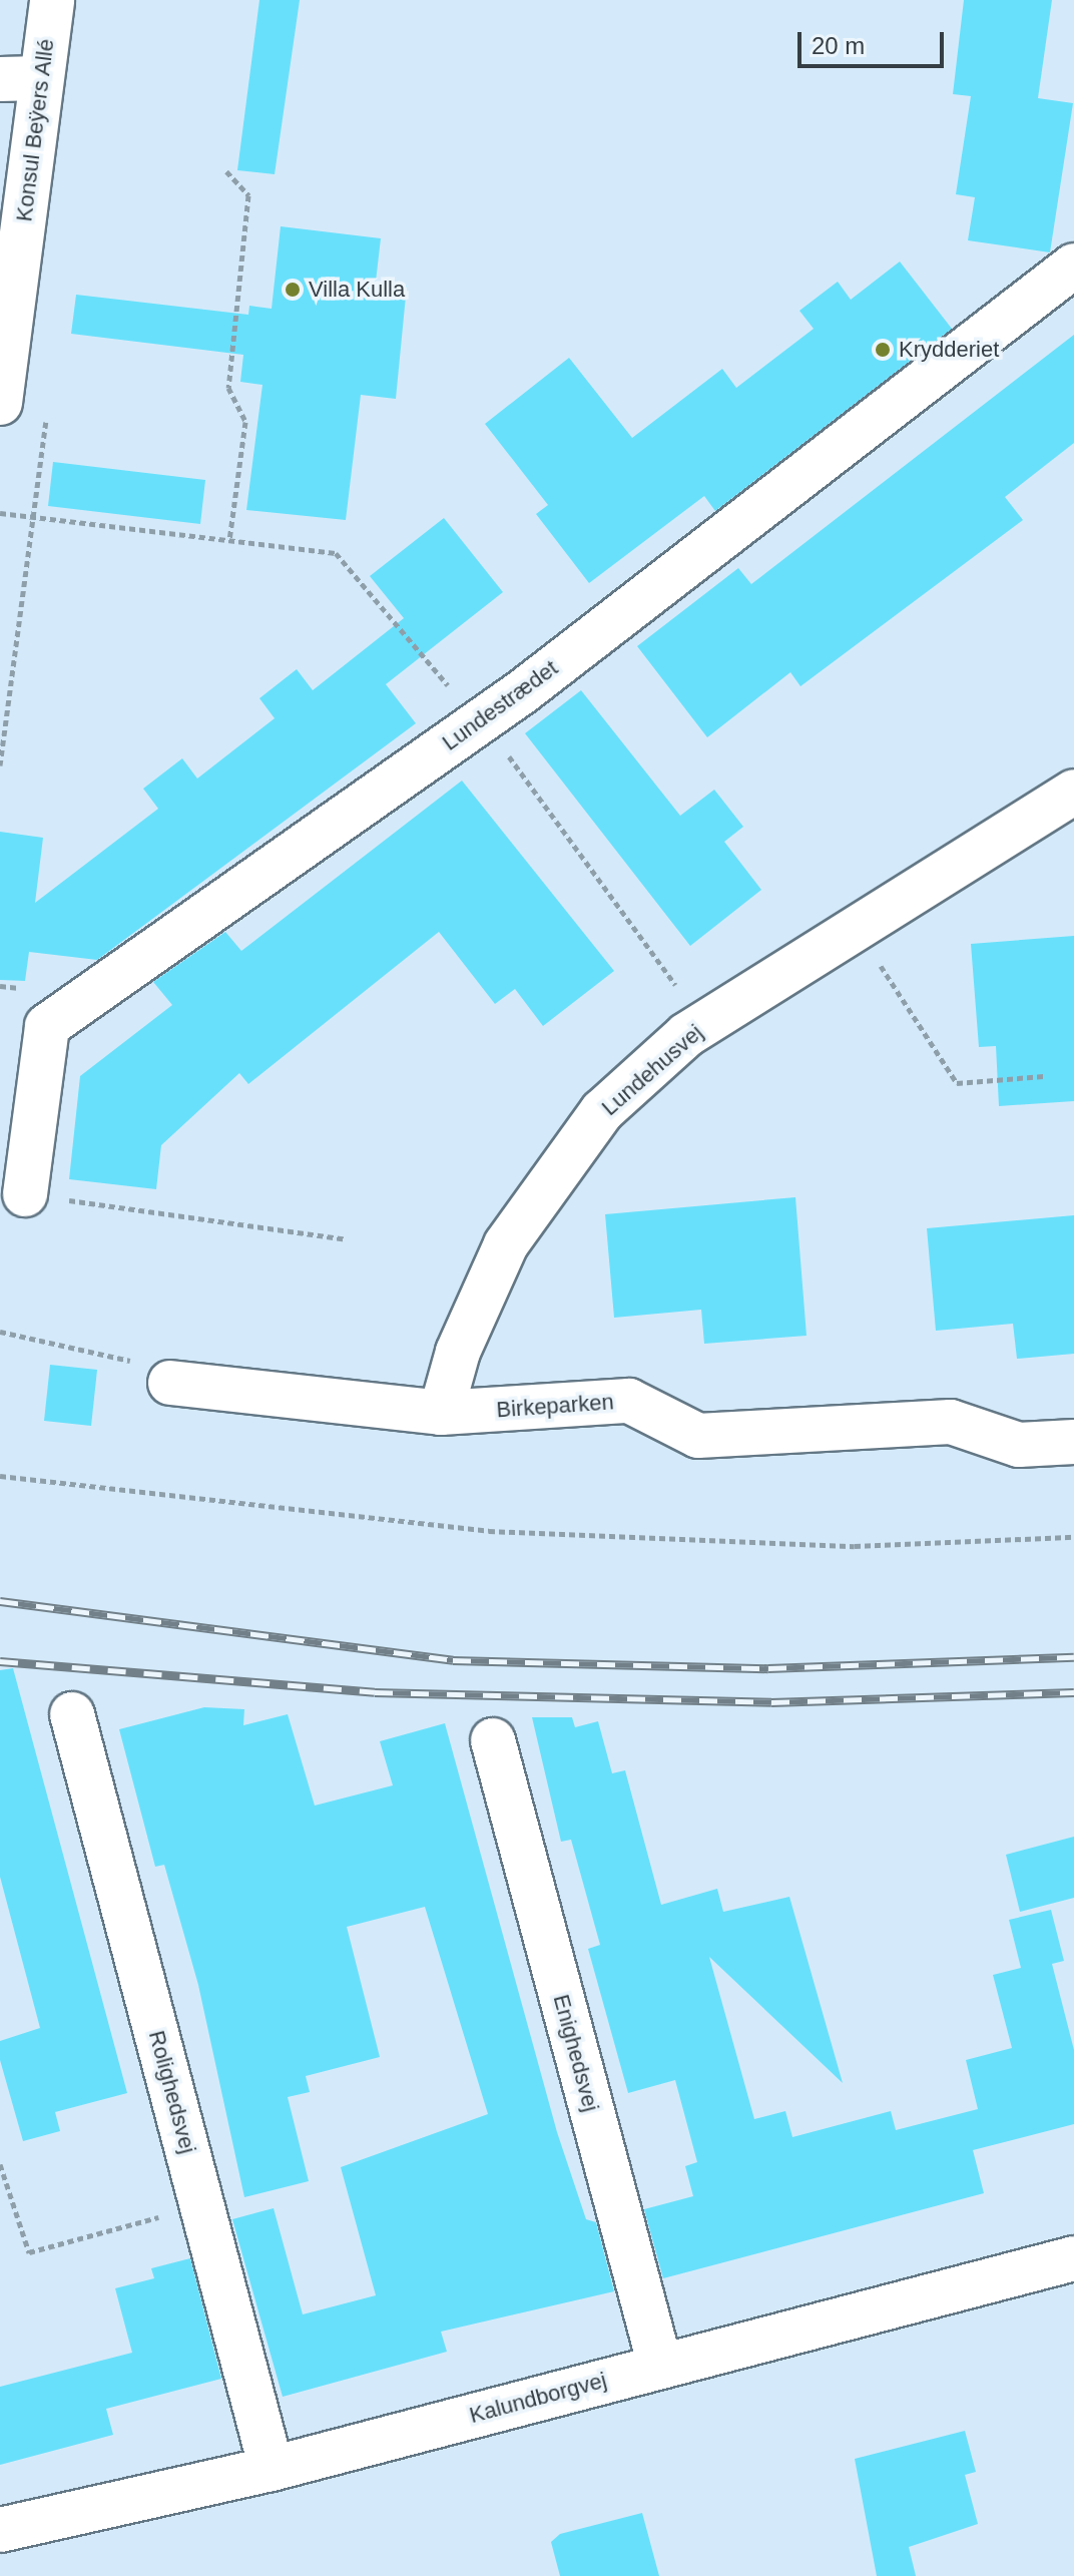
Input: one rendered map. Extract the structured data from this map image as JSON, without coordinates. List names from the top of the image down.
{
  "streets": {
    "street": [
      "Konsul Beÿers Allé",
      "Lundestrædet",
      "Lundehusvej",
      "Birkeparken",
      "Enighedsvej",
      "Rolighedsvej",
      "Kalundborgvej"
    ]
  },
  "crossings": [
    ["Lundehusvej", "Birkeparken"],
    ["Enighedsvej", "Kalundborgvej"],
    ["Rolighedsvej", "Kalundborgvej"]
  ],
  "places": ["Villa Kulla", "Krydderiet"],
  "scale_bar": "20 m"
}
